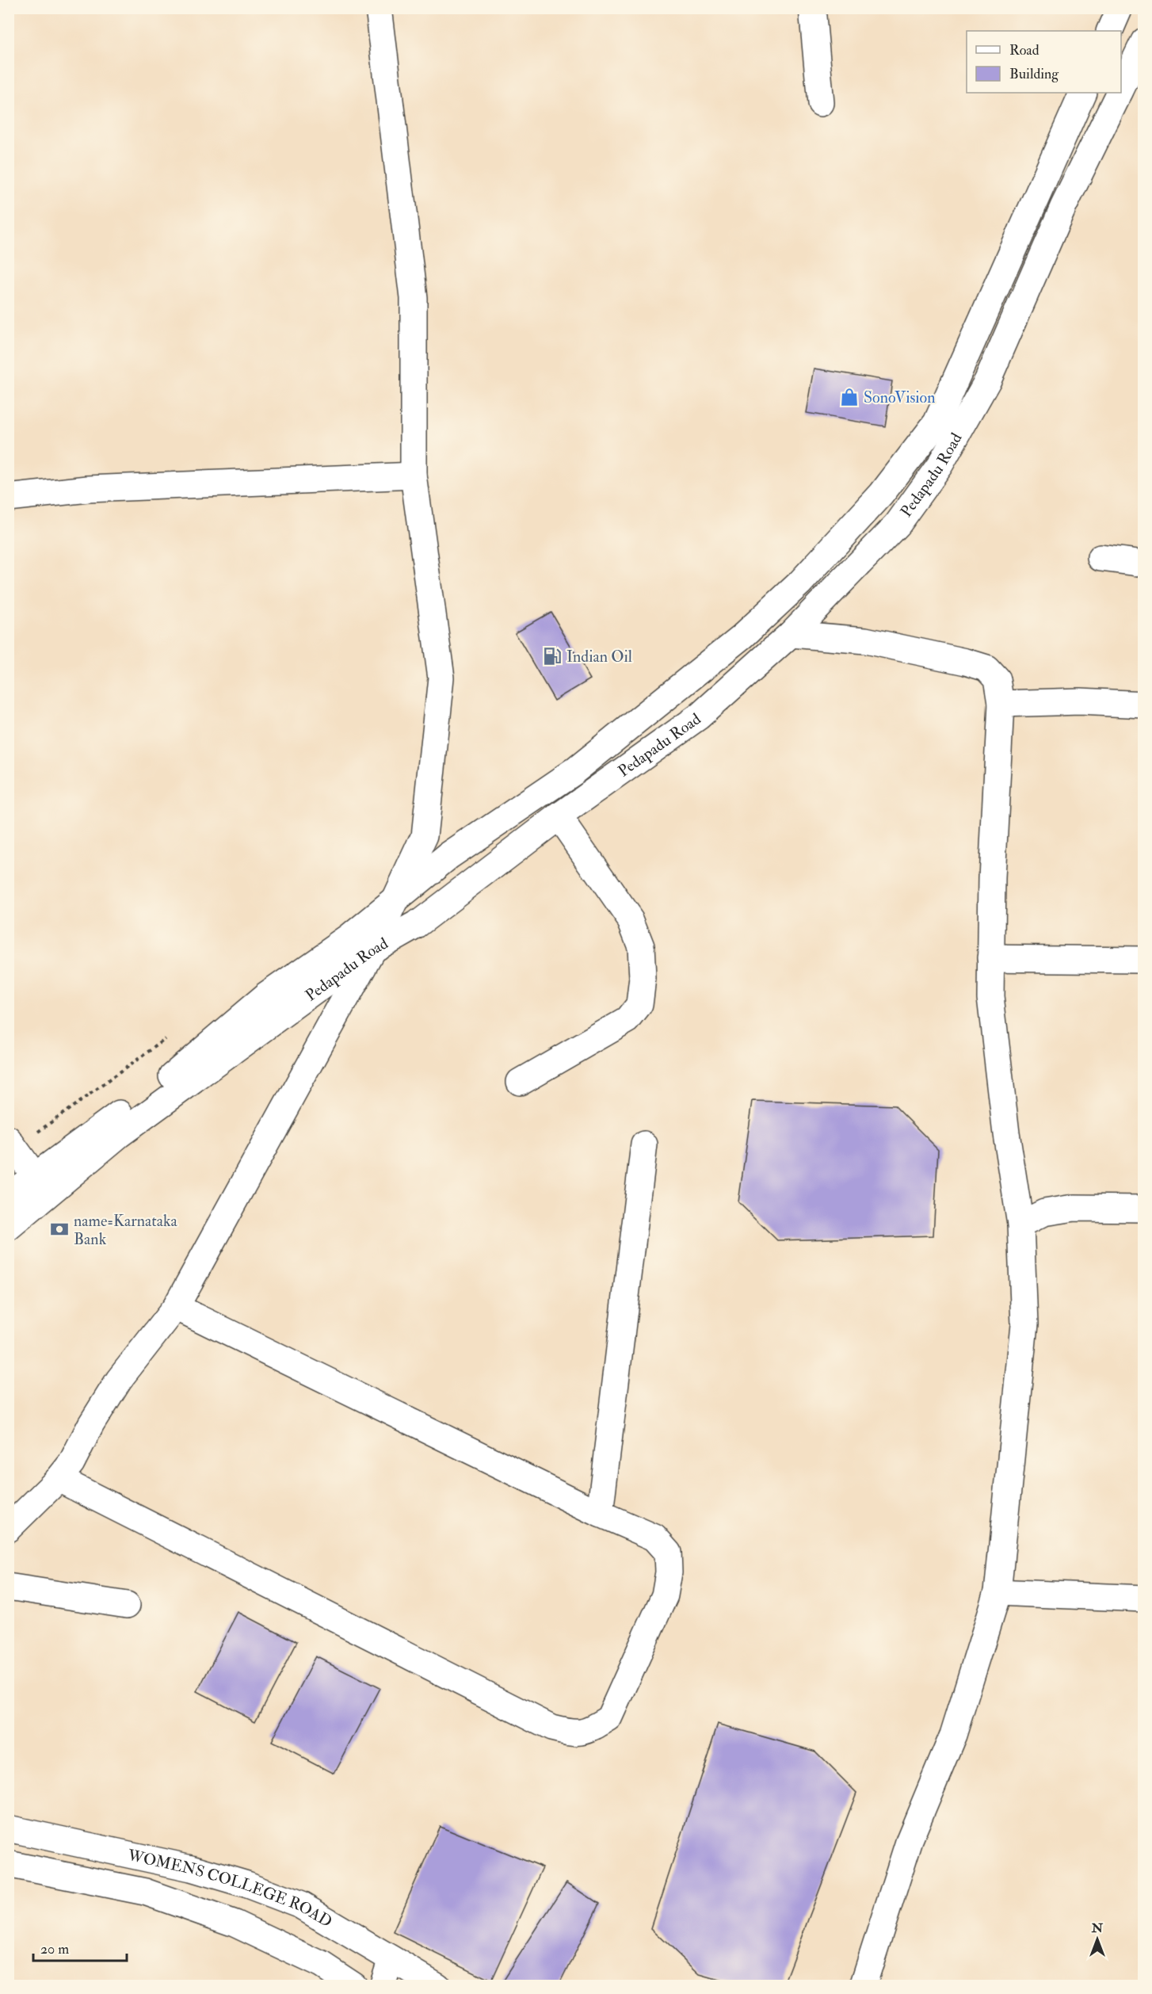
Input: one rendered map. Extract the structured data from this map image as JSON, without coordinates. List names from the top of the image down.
{
  "streets": {
    "street": ["Pedapadu Road", "WOMENS COLLEGE ROAD"]
  },
  "places": {
    "shop": ["SonoVision"],
    "fuel station": ["Indian Oil"],
    "bank": ["name=Karnataka Bank"]
  },
  "legend": ["Road", "Building"],
  "scale_bar": "20 m",
  "north": "top"
}
